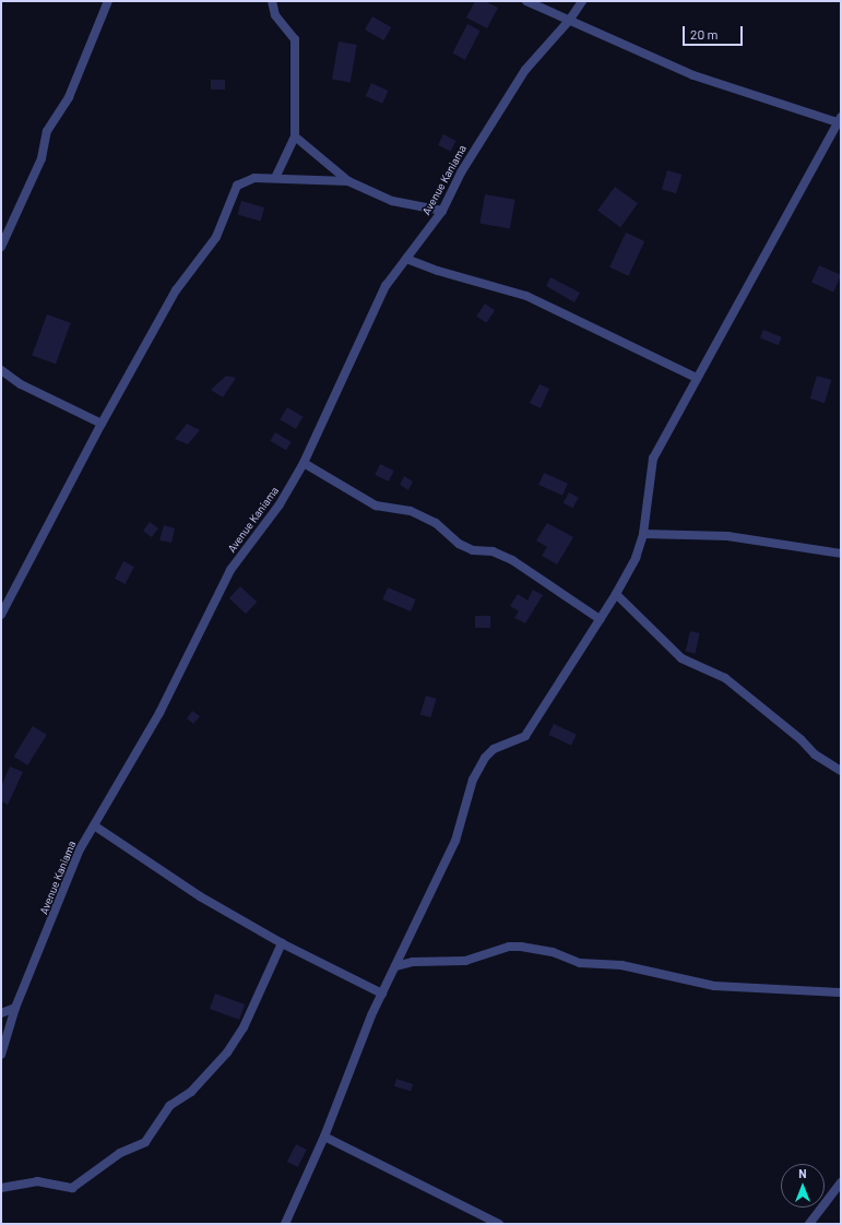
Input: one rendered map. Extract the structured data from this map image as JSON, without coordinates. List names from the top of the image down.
{
  "streets": {
    "street": ["Avenue Kaniama"]
  },
  "scale_bar": "20 m",
  "north": "top"
}
